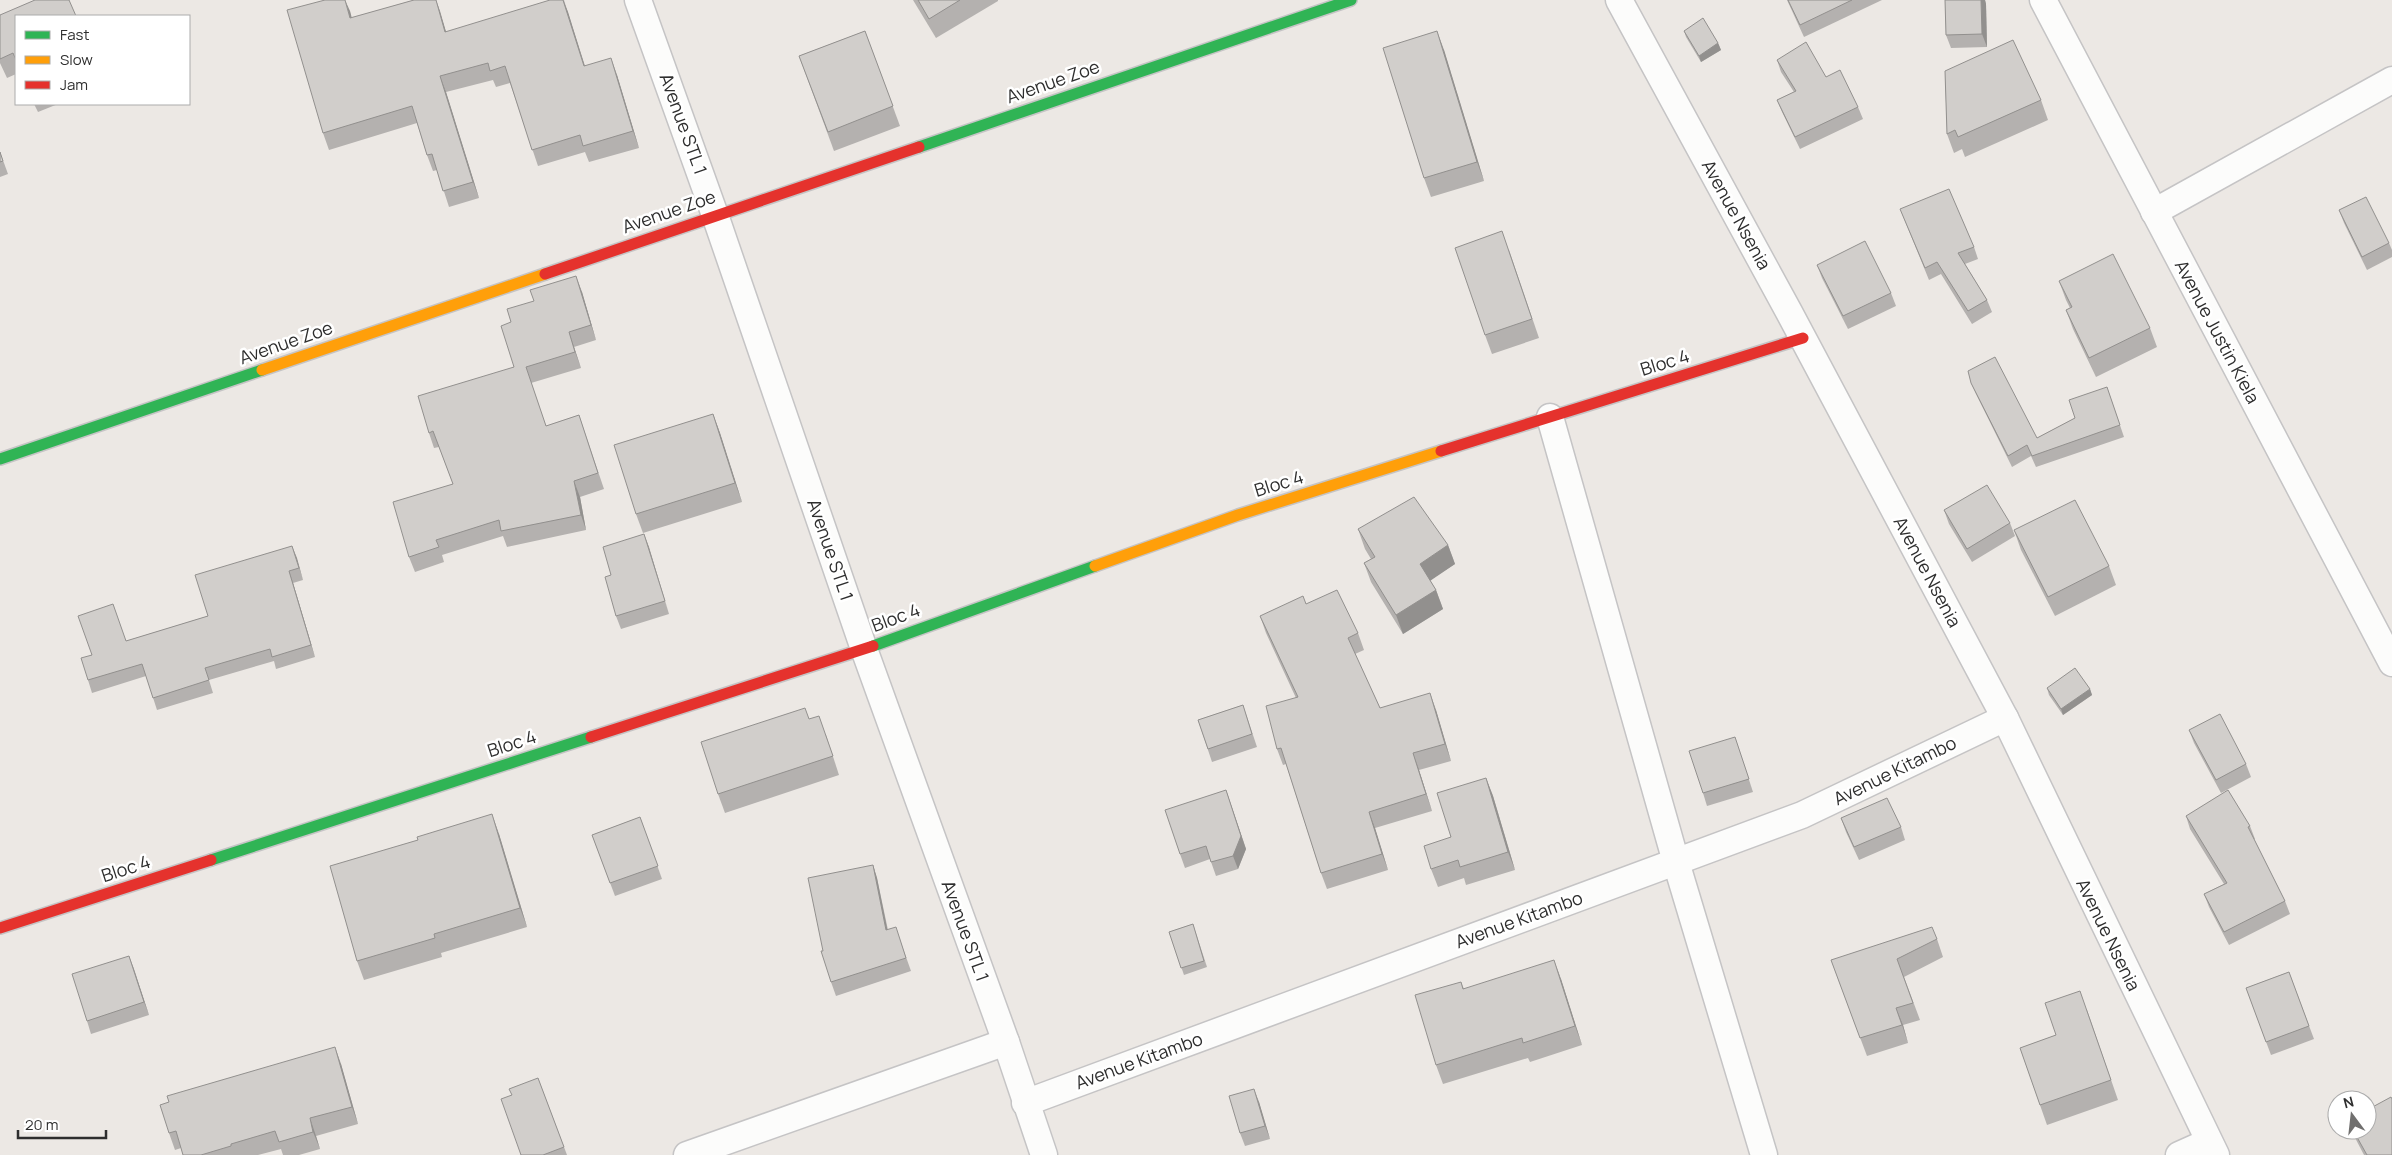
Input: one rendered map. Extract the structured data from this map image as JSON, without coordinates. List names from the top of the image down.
{
  "streets": {
    "street": [
      "Avenue Zoe",
      "Avenue STL 1",
      "Avenue Nsenia",
      "Avenue Justin Kiela",
      "Bloc 4",
      "Avenue Kitambo"
    ]
  },
  "crossings": [
    ["Avenue Zoe", "Avenue STL 1"],
    ["Avenue STL 1", "Bloc 4"],
    ["Avenue STL 1", "Avenue Kitambo"],
    ["Avenue Nsenia", "Bloc 4"],
    ["Avenue Nsenia", "Avenue Kitambo"]
  ],
  "legend": ["Fast", "Slow", "Jam"],
  "scale_bar": "20 m",
  "north": "top"
}
